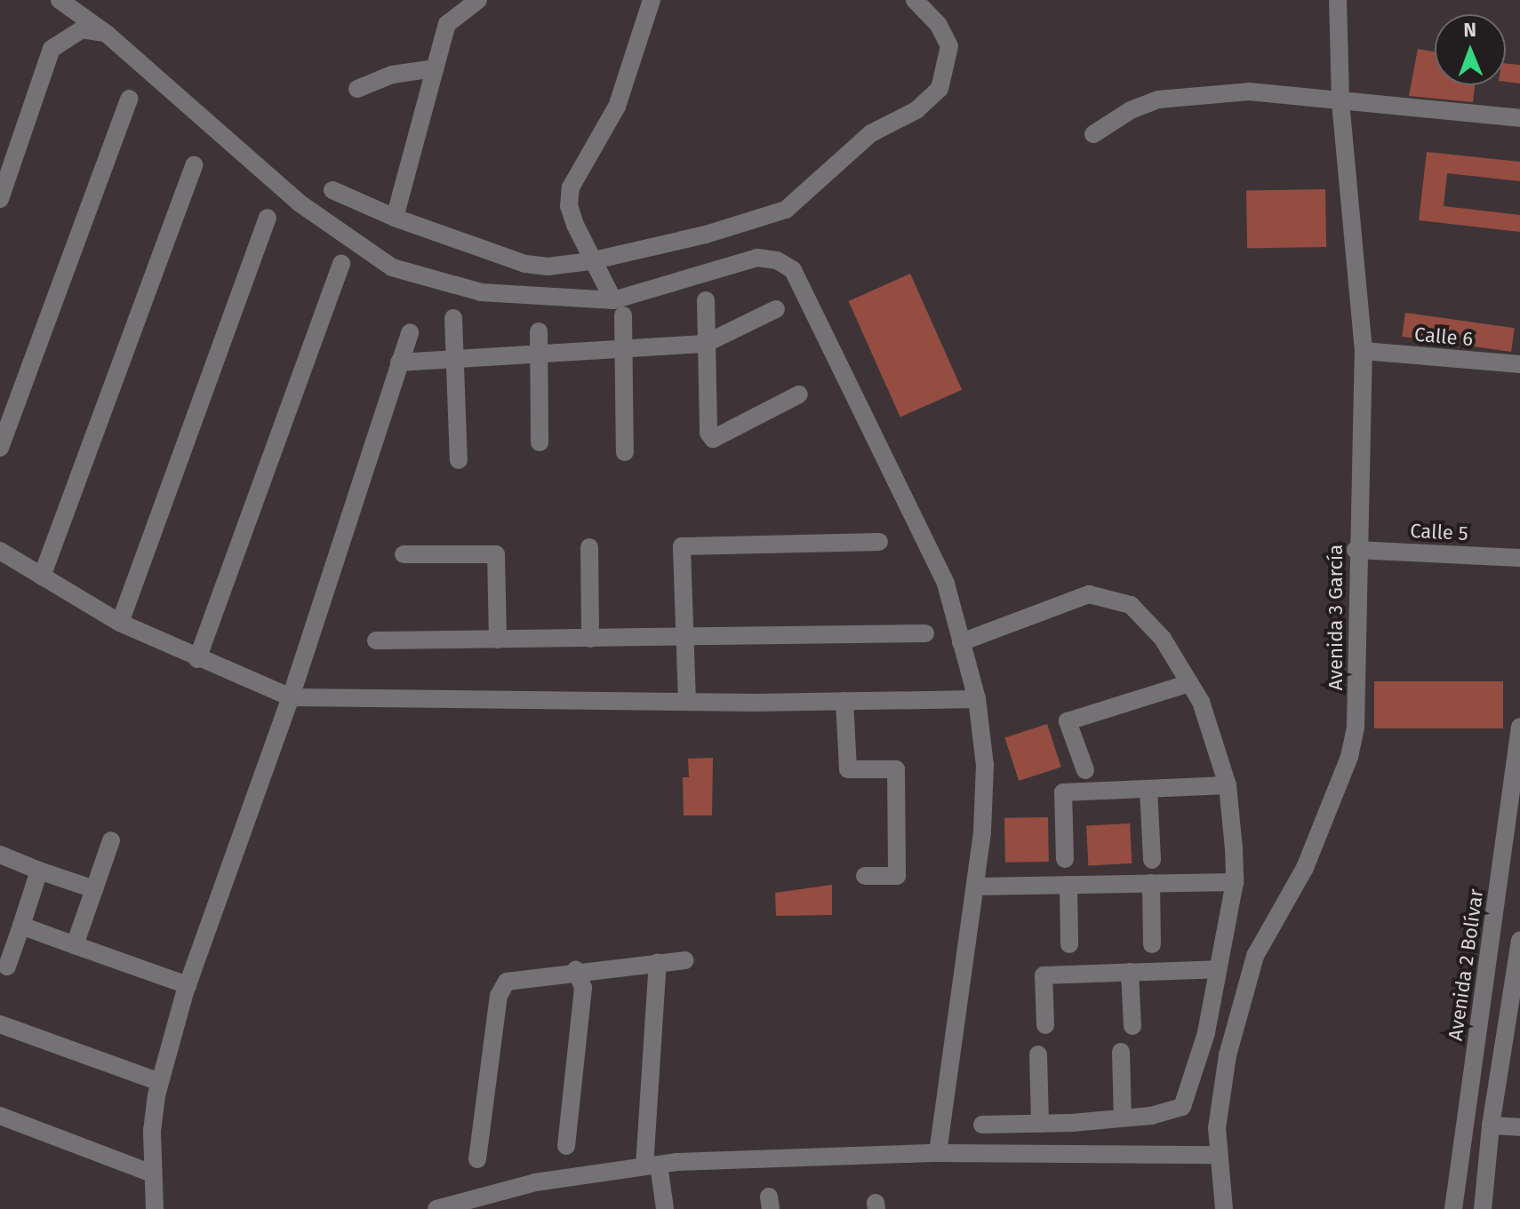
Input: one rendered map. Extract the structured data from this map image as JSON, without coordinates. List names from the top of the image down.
{
  "streets": {
    "street": [
      "Calle 6",
      "Calle 5",
      "Avenida 3 García",
      "Avenida 2 Bolívar"
    ]
  },
  "crossings": [
    ["Calle 6", "Avenida 3 García"],
    ["Calle 5", "Avenida 3 García"]
  ],
  "north": "top"
}
